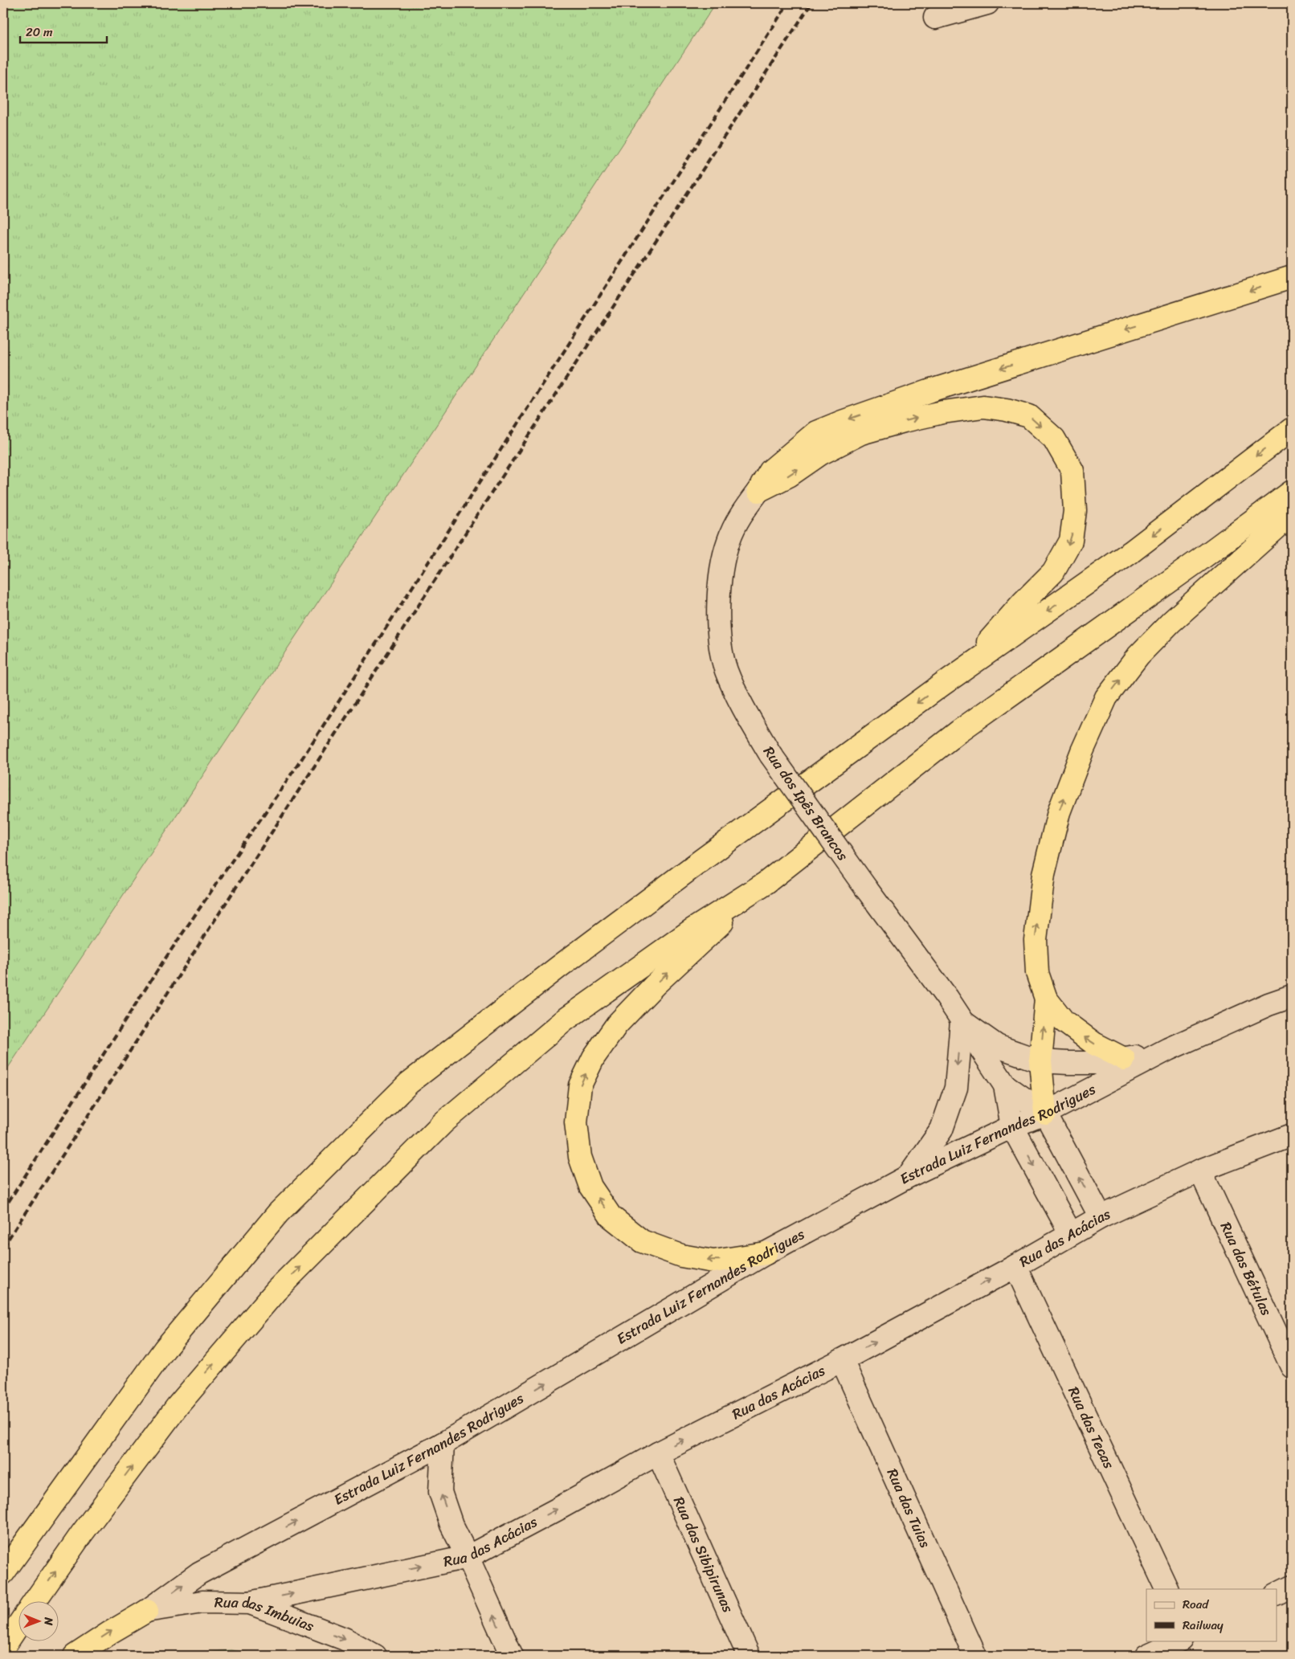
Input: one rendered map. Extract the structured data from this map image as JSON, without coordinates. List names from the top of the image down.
{
  "streets": {
    "street": [
      "Rua dos Ipês Brancos",
      "Estrada Luiz Fernandes Rodrigues",
      "Rua das Acácias",
      "Rua das Bétulas",
      "Rua das Tecas",
      "Rua das Tuias",
      "Rua das Sibipirunas",
      "Rua das Imbuias"
    ]
  },
  "crossings": [
    ["Rua dos Ipês Brancos", "Estrada Luiz Fernandes Rodrigues"],
    ["Rua dos Ipês Brancos", "Rua das Acácias"],
    ["Estrada Luiz Fernandes Rodrigues", "Rua das Imbuias"],
    ["Rua das Acácias", "Rua das Bétulas"],
    ["Rua das Acácias", "Rua das Tecas"],
    ["Rua das Acácias", "Rua das Tuias"],
    ["Rua das Acácias", "Rua das Sibipirunas"],
    ["Rua das Acácias", "Rua das Imbuias"]
  ],
  "one_way": ["Estrada Luiz Fernandes Rodrigues", "Rua das Acácias", "Rua das Imbuias"],
  "legend": ["Road", "Railway"],
  "scale_bar": "20 m",
  "north": "right"
}
